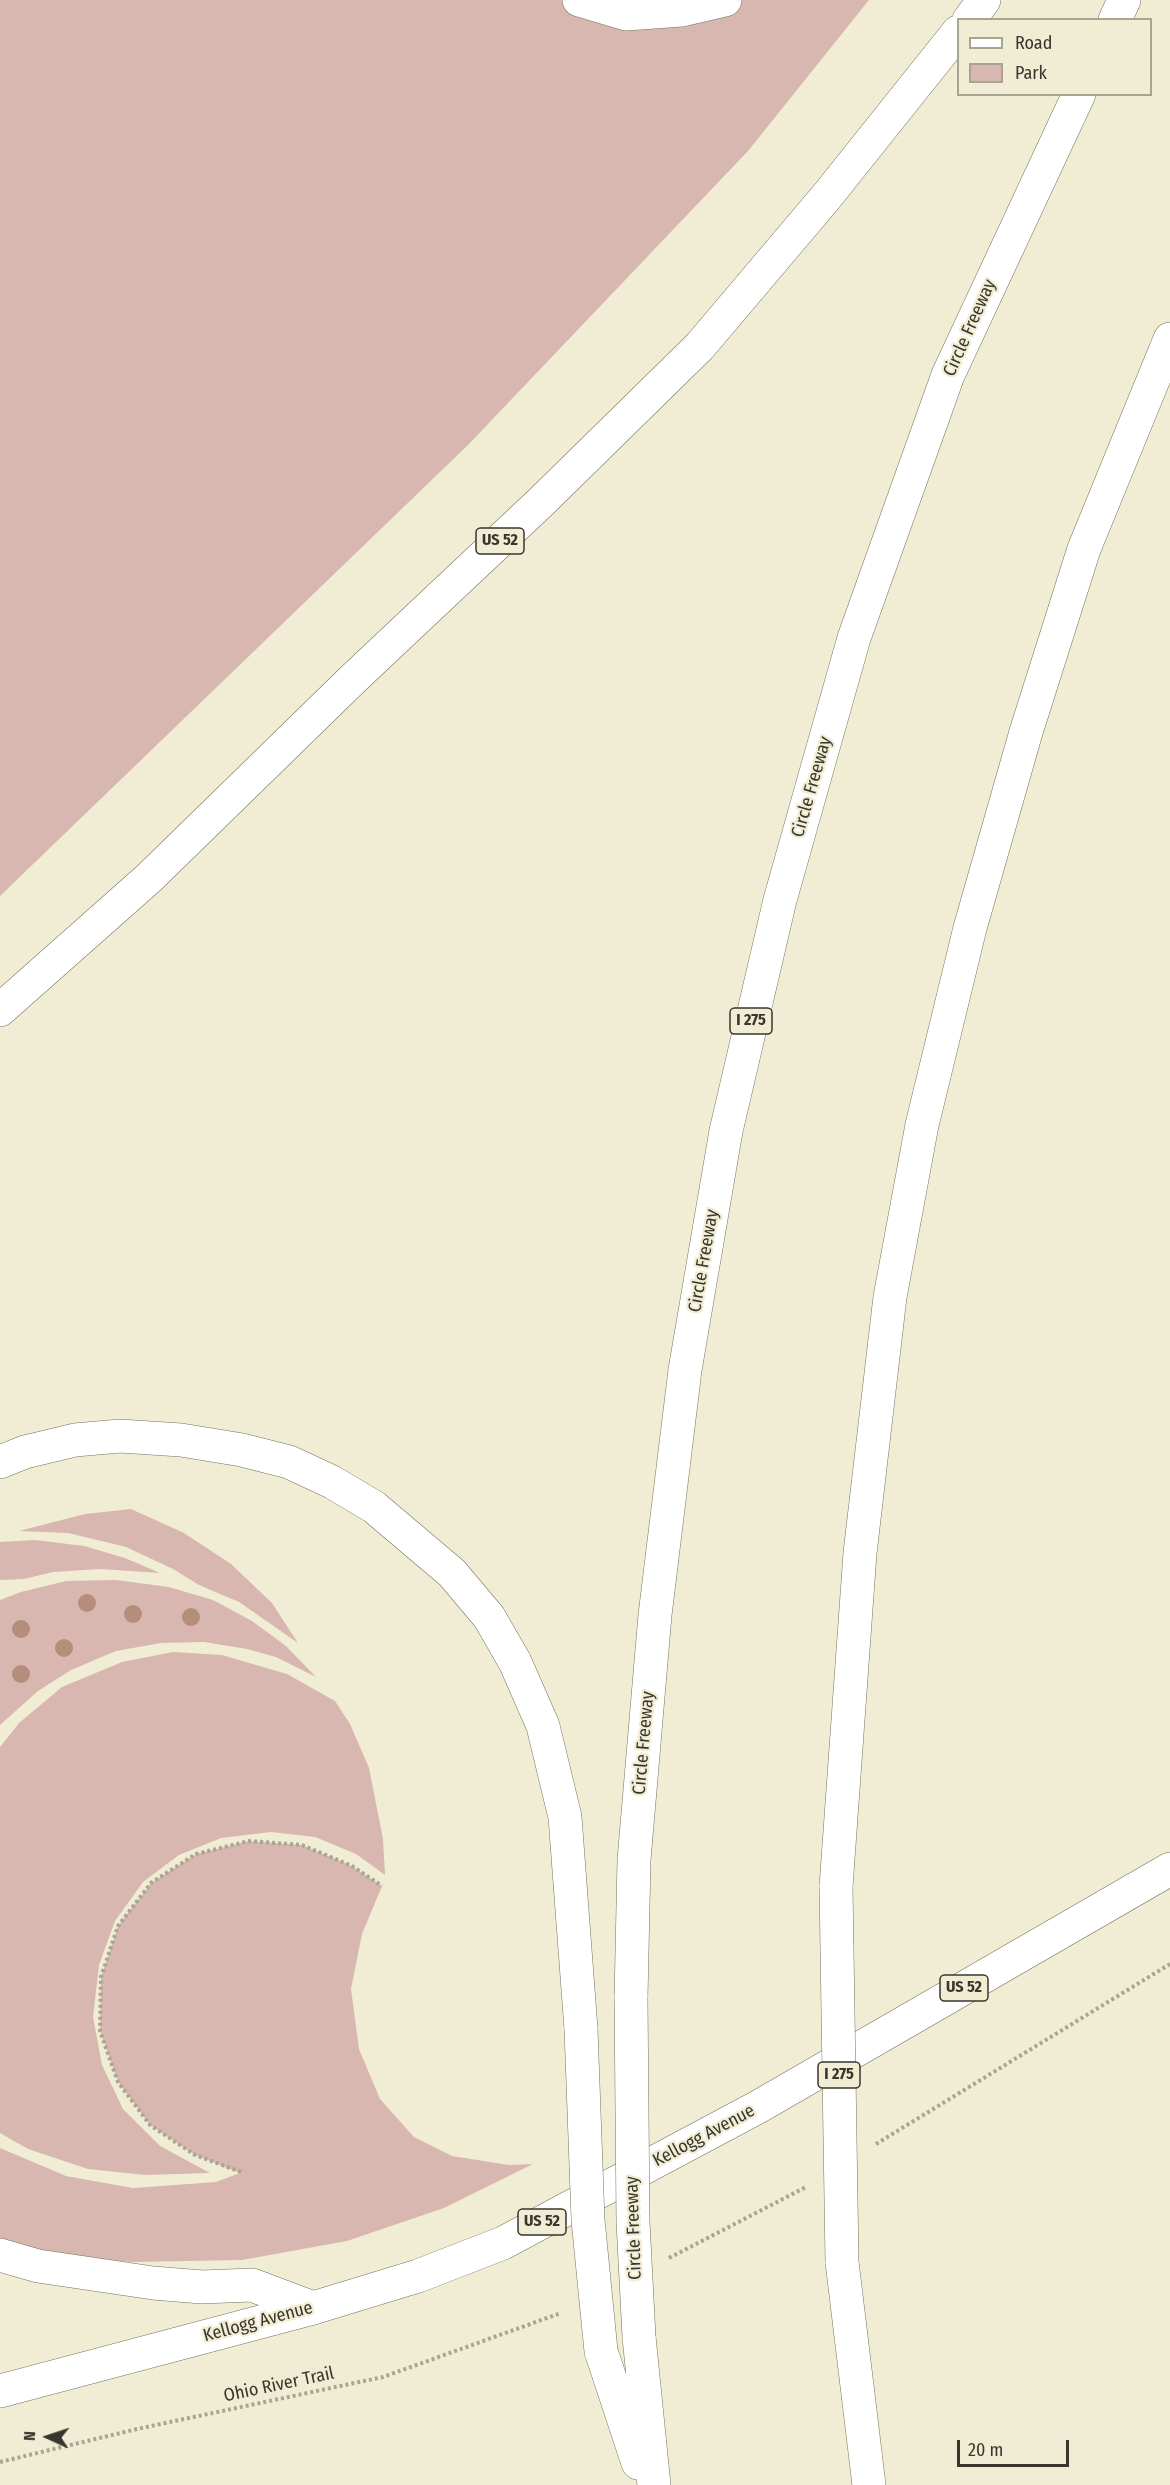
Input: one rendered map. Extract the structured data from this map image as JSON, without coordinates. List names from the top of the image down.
{
  "streets": {
    "main road": [
      "Circle Freeway",
      "US 52",
      "I 275",
      "Kellogg Avenue"
    ],
    "path": ["Ohio River Trail"]
  },
  "legend": ["Road", "Park"],
  "scale_bar": "20 m",
  "north": "left"
}
